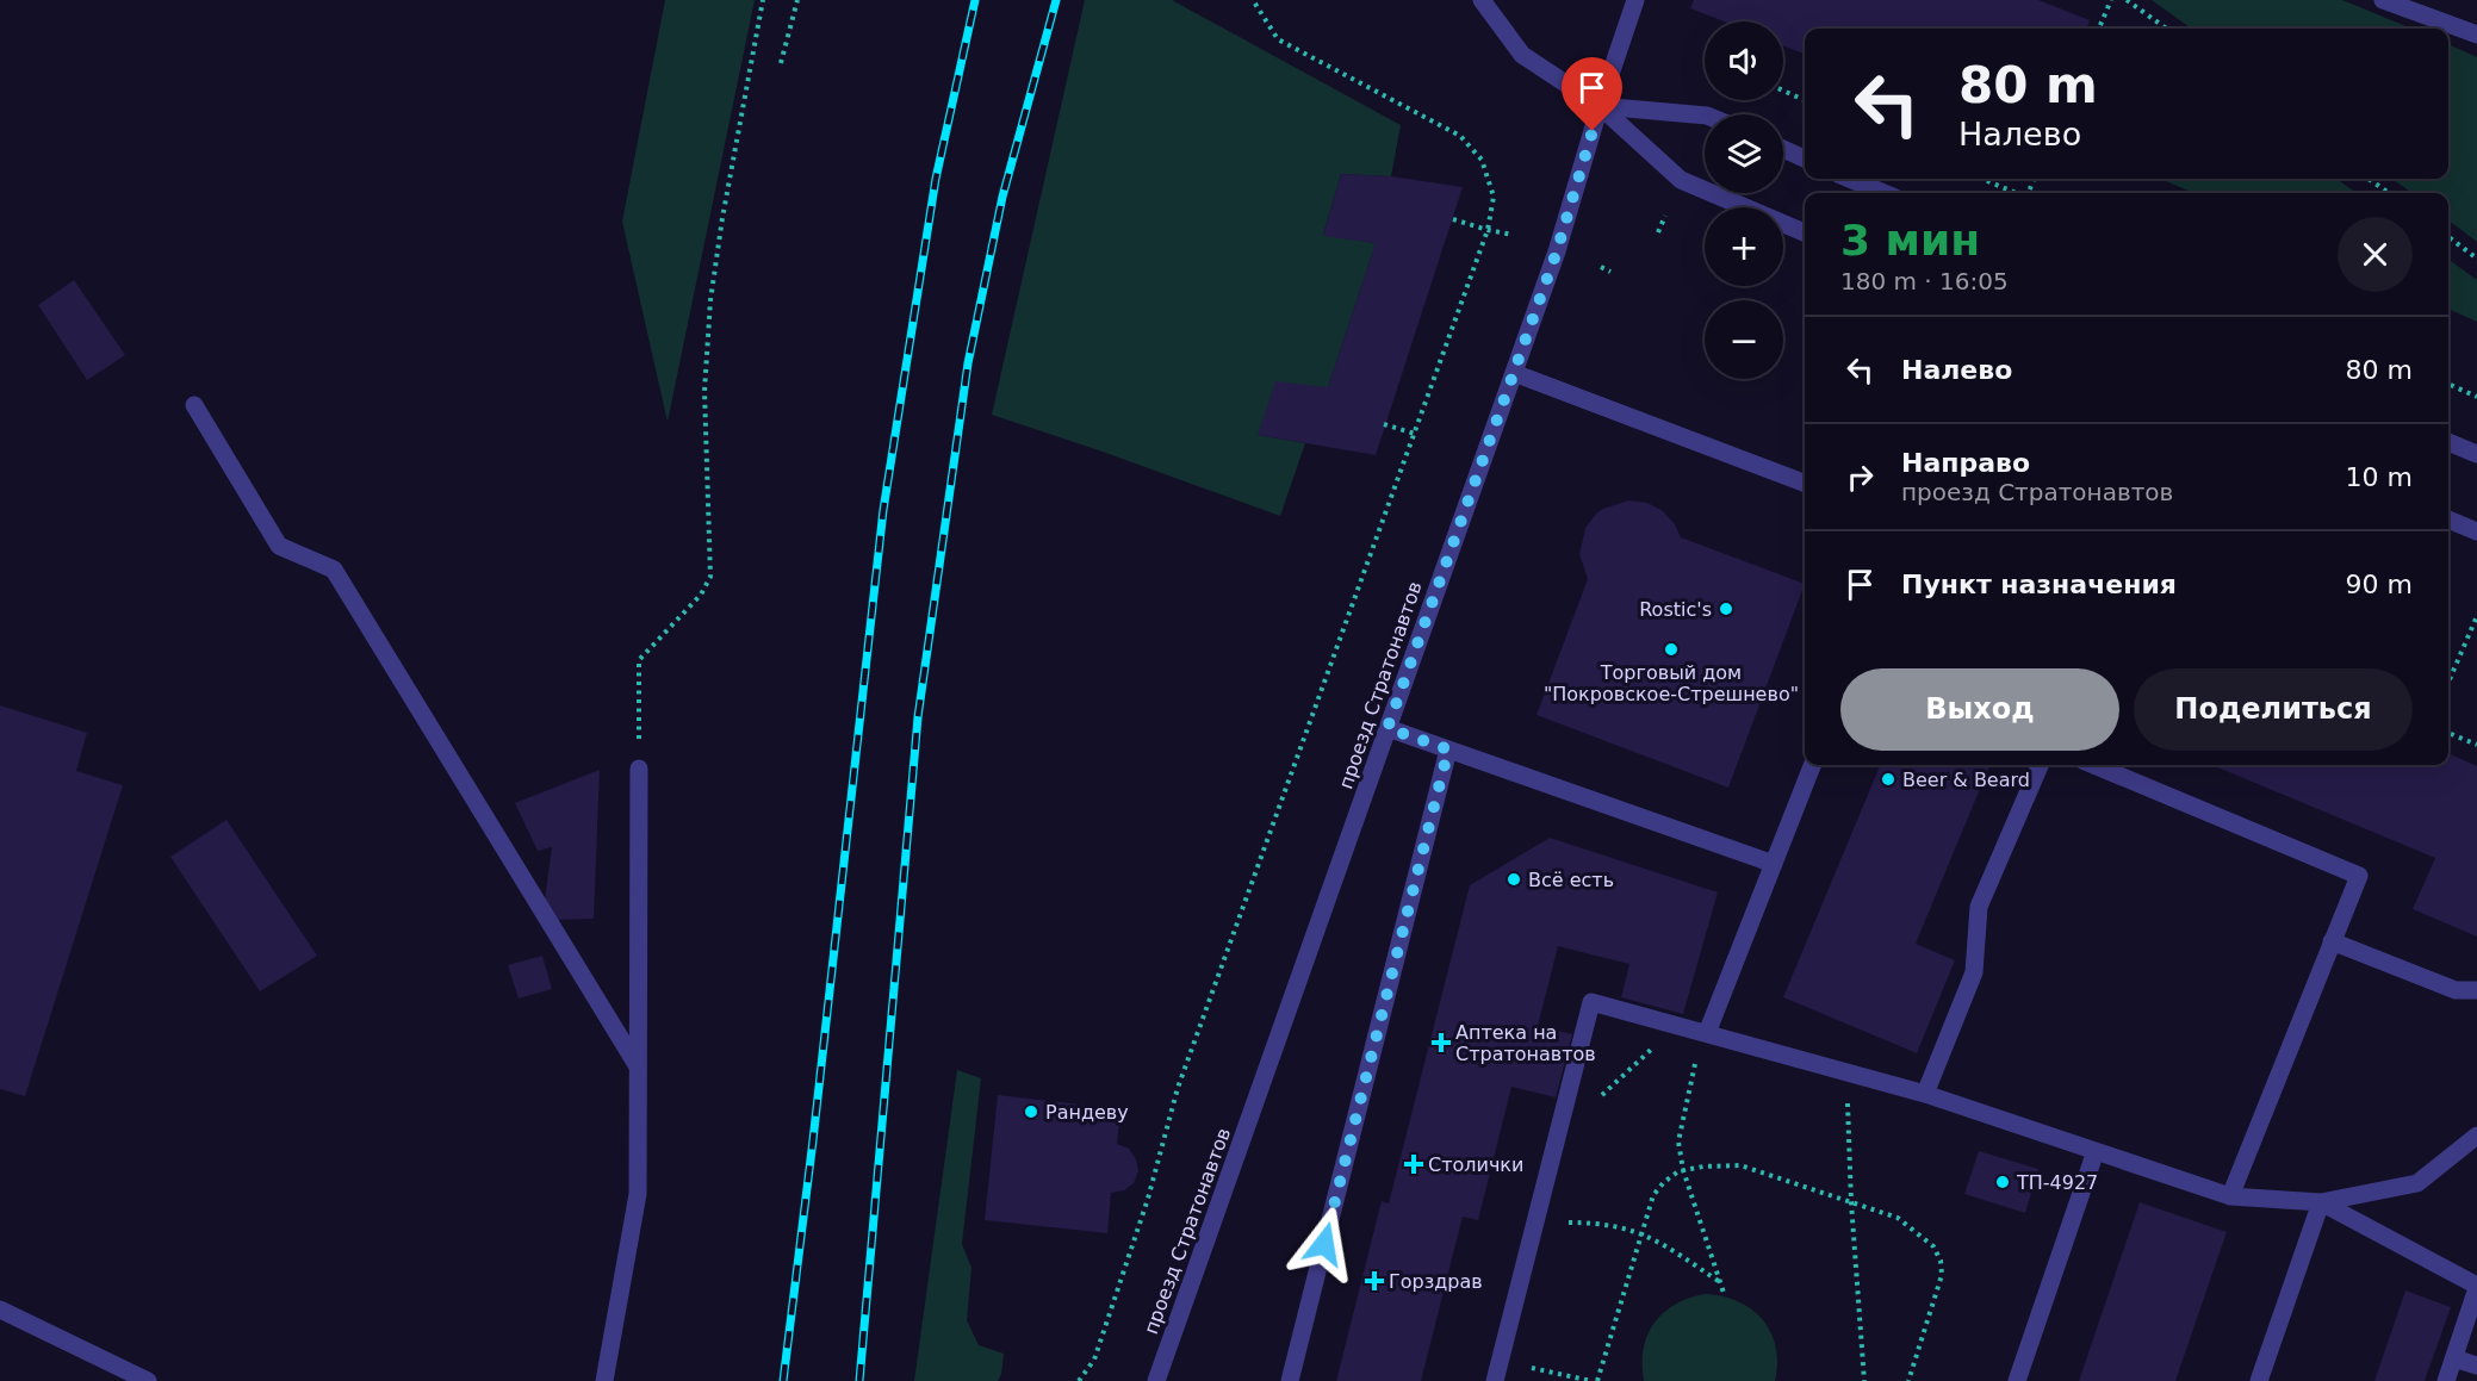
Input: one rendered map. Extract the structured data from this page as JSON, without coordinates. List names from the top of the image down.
{
  "streets": {
    "street": ["проезд Стратонавтов"]
  },
  "places": {
    "other": [
      "Rostic's",
      "Торговый дом \"Покровское-Стрешнево\"",
      "Beer & Beard",
      "Всё есть",
      "Рандеву",
      "ТП-4927"
    ],
    "health": ["Аптека на Стратонавтов", "Столички", "Горздрав"]
  },
  "page": {
    "map_buttons": ["+", "−"],
    "turn": ["80 m", "Налево"],
    "heading": ["3 мин", "180 m · 16:05"],
    "list": [
      {
        "name": "Налево",
        "value": "80 m"
      },
      {
        "name": "Направо",
        "note": "проезд Стратонавтов",
        "value": "10 m"
      },
      {
        "name": "Пункт назначения",
        "value": "90 m"
      }
    ],
    "buttons": ["Выход", "Поделиться"]
  }
}
